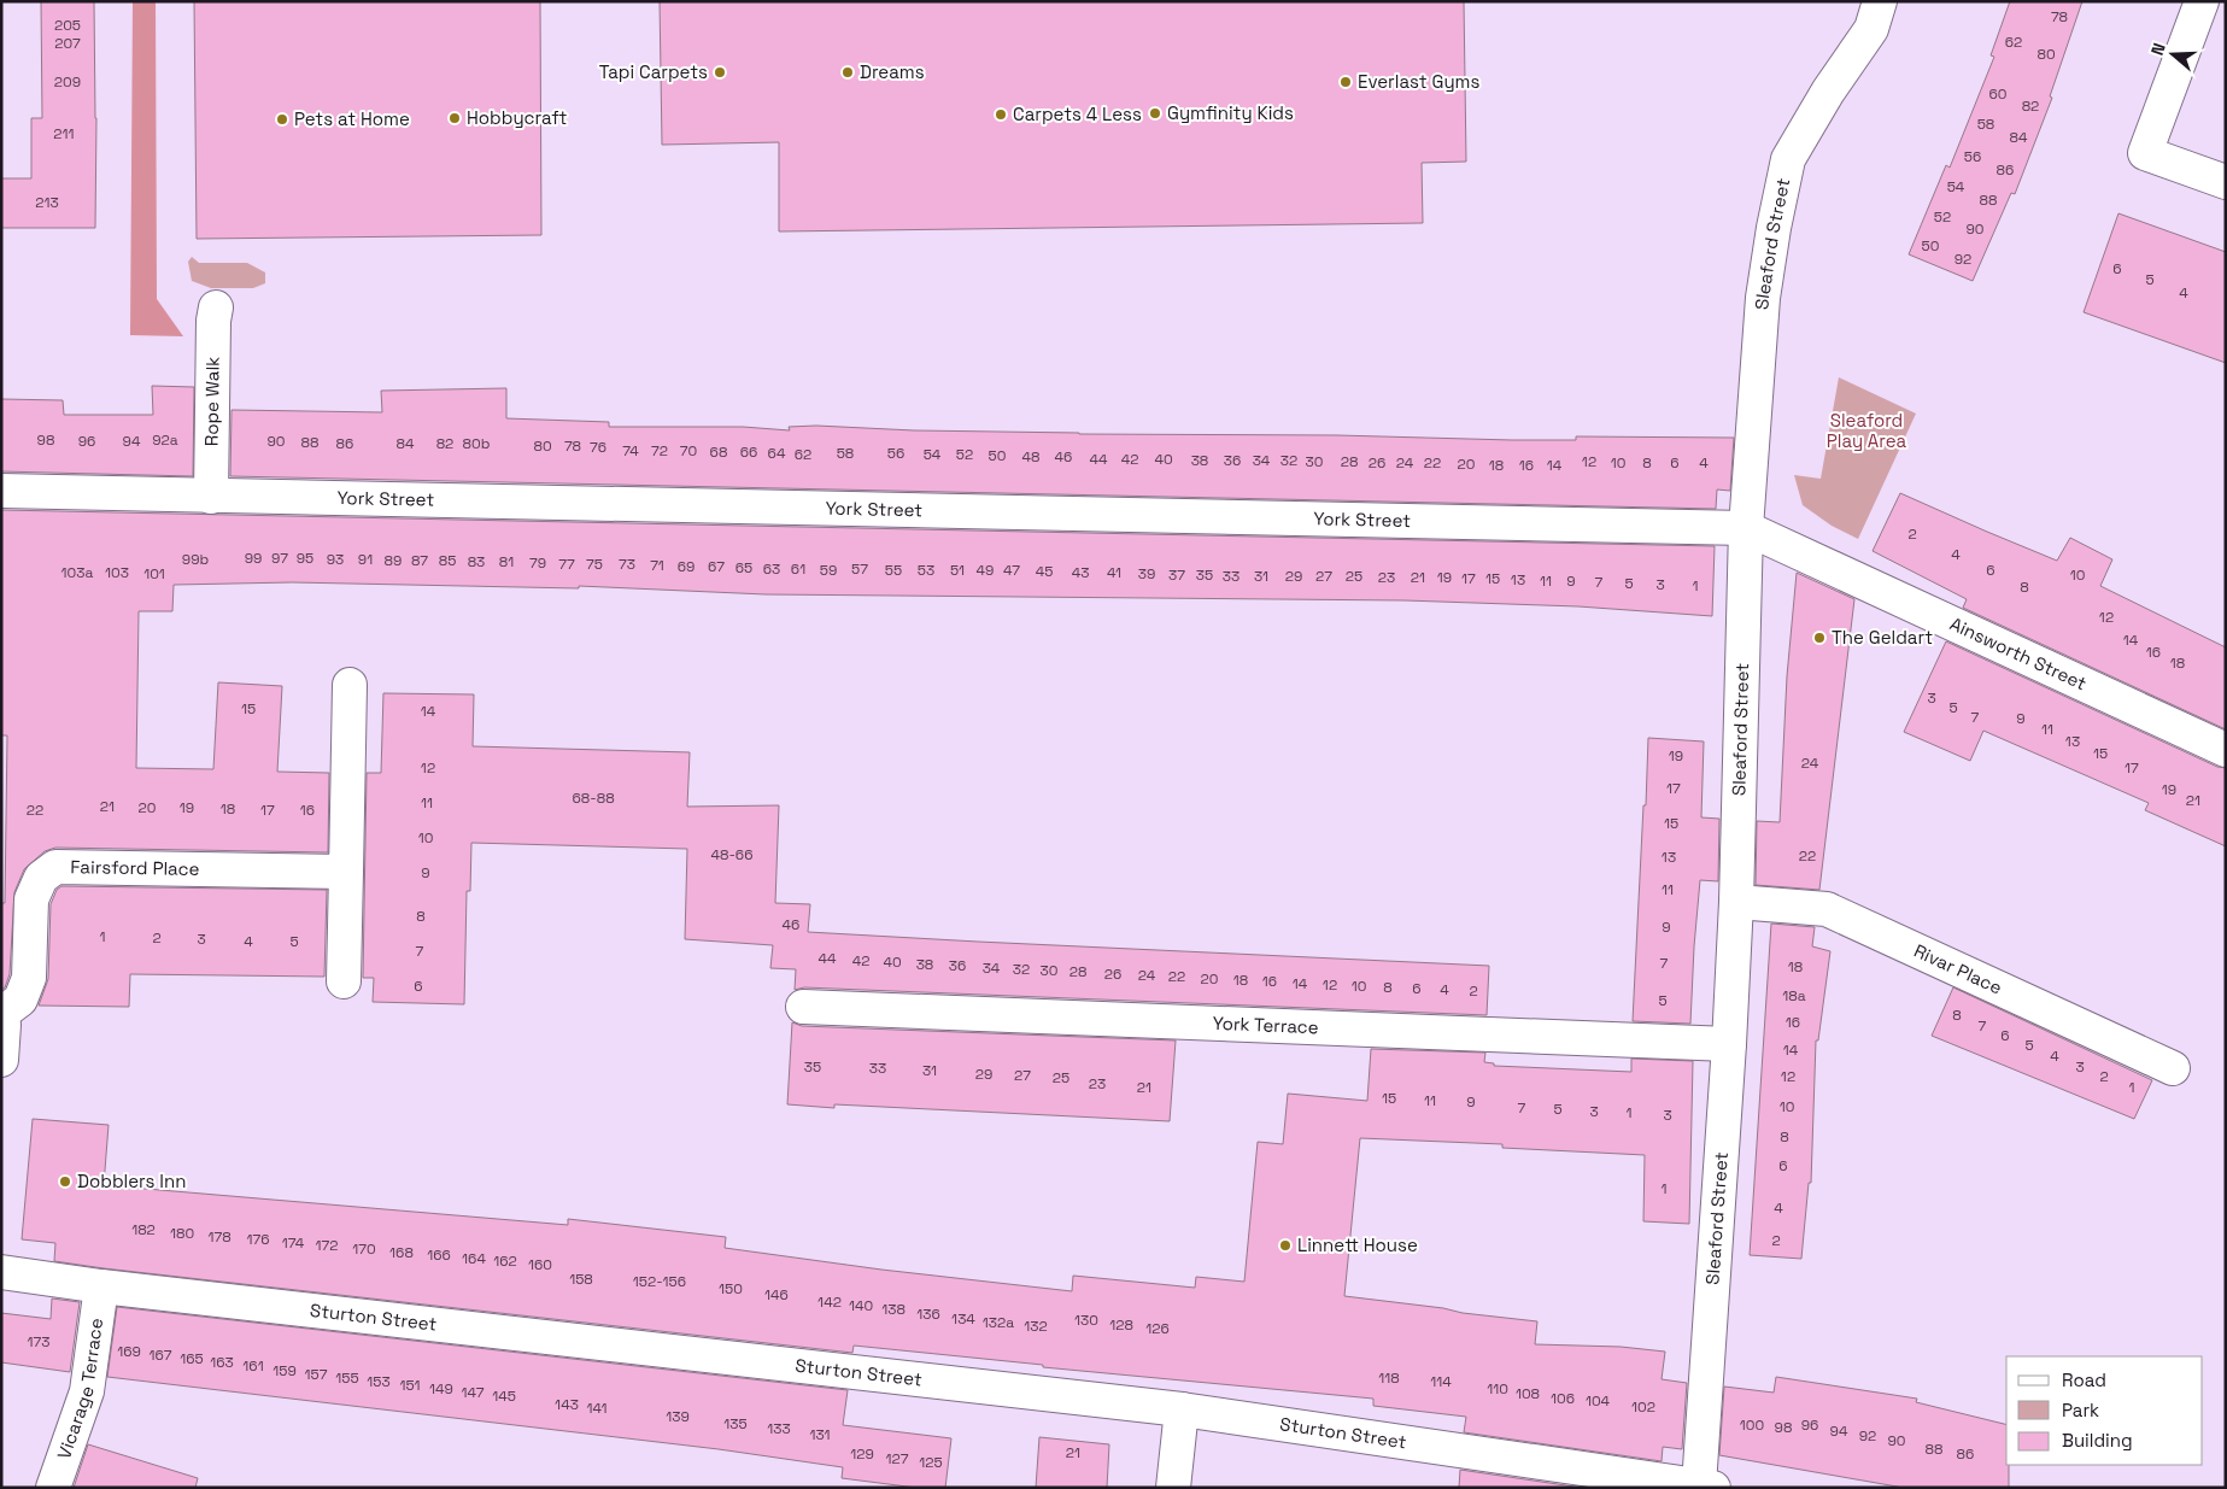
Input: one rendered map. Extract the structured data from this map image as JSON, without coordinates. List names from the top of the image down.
{
  "streets": {
    "street": [
      "Sleaford Street",
      "Rope Walk",
      "York Street",
      "Ainsworth Street",
      "Fairsford Place",
      "Rivar Place",
      "York Terrace",
      "Sturton Street",
      "Vicarage Terrace"
    ]
  },
  "crossings": [
    ["Sleaford Street", "York Street"],
    ["Sleaford Street", "Ainsworth Street"],
    ["Sleaford Street", "Rivar Place"],
    ["Sleaford Street", "York Terrace"],
    ["Sleaford Street", "Sturton Street"],
    ["Rope Walk", "York Street"],
    ["York Street", "Ainsworth Street"],
    ["Sturton Street", "Vicarage Terrace"]
  ],
  "parks": ["Sleaford Play Area"],
  "places": [
    "Tapi Carpets",
    "Dreams",
    "Everlast Gyms",
    "Gymfinity Kids",
    "Carpets 4 Less",
    "Hobbycraft",
    "Pets at Home",
    "The Geldart",
    "Dobblers Inn",
    "Linnett House"
  ],
  "house_numbers": [
    "78",
    "205",
    "62",
    "207",
    "80",
    "209",
    "60",
    "82",
    "58",
    "211",
    "84",
    "56",
    "86",
    "54",
    "88",
    "213",
    "52",
    "90",
    "50",
    "92",
    "6",
    "5",
    "4",
    "98",
    "92a",
    "96",
    "94",
    "90",
    "88",
    "86",
    "84",
    "82",
    "80b",
    "80",
    "78",
    "76",
    "74",
    "72",
    "70",
    "68",
    "66",
    "64",
    "58",
    "56",
    "62",
    "54",
    "52",
    "50",
    "48",
    "46",
    "44",
    "42",
    "40",
    "38",
    "36",
    "34",
    "32",
    "30",
    "28",
    "12",
    "26",
    "24",
    "22",
    "10",
    "8",
    "6",
    "4",
    "20",
    "18",
    "16",
    "14",
    "2",
    "4",
    "99",
    "97",
    "95",
    "99b",
    "93",
    "91",
    "89",
    "87",
    "85",
    "83",
    "81",
    "79",
    "77",
    "75",
    "73",
    "71",
    "69",
    "67",
    "65",
    "63",
    "61",
    "57",
    "59",
    "55",
    "53",
    "51",
    "49",
    "47",
    "6",
    "45",
    "103a",
    "103",
    "43",
    "41",
    "101",
    "39",
    "37",
    "35",
    "10",
    "33",
    "31",
    "29",
    "27",
    "25",
    "23",
    "21",
    "19",
    "17",
    "15",
    "13",
    "11",
    "9",
    "7",
    "5",
    "3",
    "1",
    "8",
    "12",
    "14",
    "16",
    "18",
    "3",
    "5",
    "15",
    "14",
    "7",
    "9",
    "11",
    "13",
    "15",
    "19",
    "24",
    "12",
    "17",
    "17",
    "19",
    "68-88",
    "21",
    "11",
    "21",
    "20",
    "19",
    "18",
    "22",
    "17",
    "16",
    "15",
    "10",
    "48-66",
    "22",
    "13",
    "9",
    "11",
    "8",
    "46",
    "9",
    "1",
    "2",
    "3",
    "4",
    "5",
    "7",
    "44",
    "42",
    "40",
    "7",
    "38",
    "36",
    "18",
    "34",
    "32",
    "30",
    "28",
    "26",
    "24",
    "22",
    "20",
    "18",
    "16",
    "14",
    "12",
    "6",
    "10",
    "8",
    "6",
    "4",
    "2",
    "18a",
    "5",
    "8",
    "16",
    "7",
    "6",
    "5",
    "14",
    "4",
    "35",
    "3",
    "33",
    "31",
    "29",
    "27",
    "12",
    "2",
    "25",
    "23",
    "21",
    "1",
    "15",
    "11",
    "9",
    "10",
    "7",
    "5",
    "3",
    "1",
    "3",
    "8",
    "6",
    "1",
    "4",
    "182",
    "180",
    "178",
    "176",
    "2",
    "174",
    "172",
    "170",
    "168",
    "166",
    "164",
    "162",
    "160",
    "158",
    "152-156",
    "150",
    "146",
    "142",
    "140",
    "138",
    "136",
    "134",
    "130",
    "132a",
    "128",
    "132",
    "126",
    "173",
    "169",
    "167",
    "165",
    "163",
    "161",
    "159",
    "157",
    "155",
    "118",
    "153",
    "114",
    "151",
    "149",
    "110",
    "147",
    "108",
    "145",
    "106",
    "104",
    "143",
    "102",
    "141",
    "139",
    "135",
    "100",
    "96",
    "98",
    "133",
    "94",
    "131",
    "92",
    "90",
    "88",
    "21",
    "129",
    "86",
    "127",
    "125"
  ],
  "legend": ["Road", "Park", "Building"],
  "north": "left"
}
